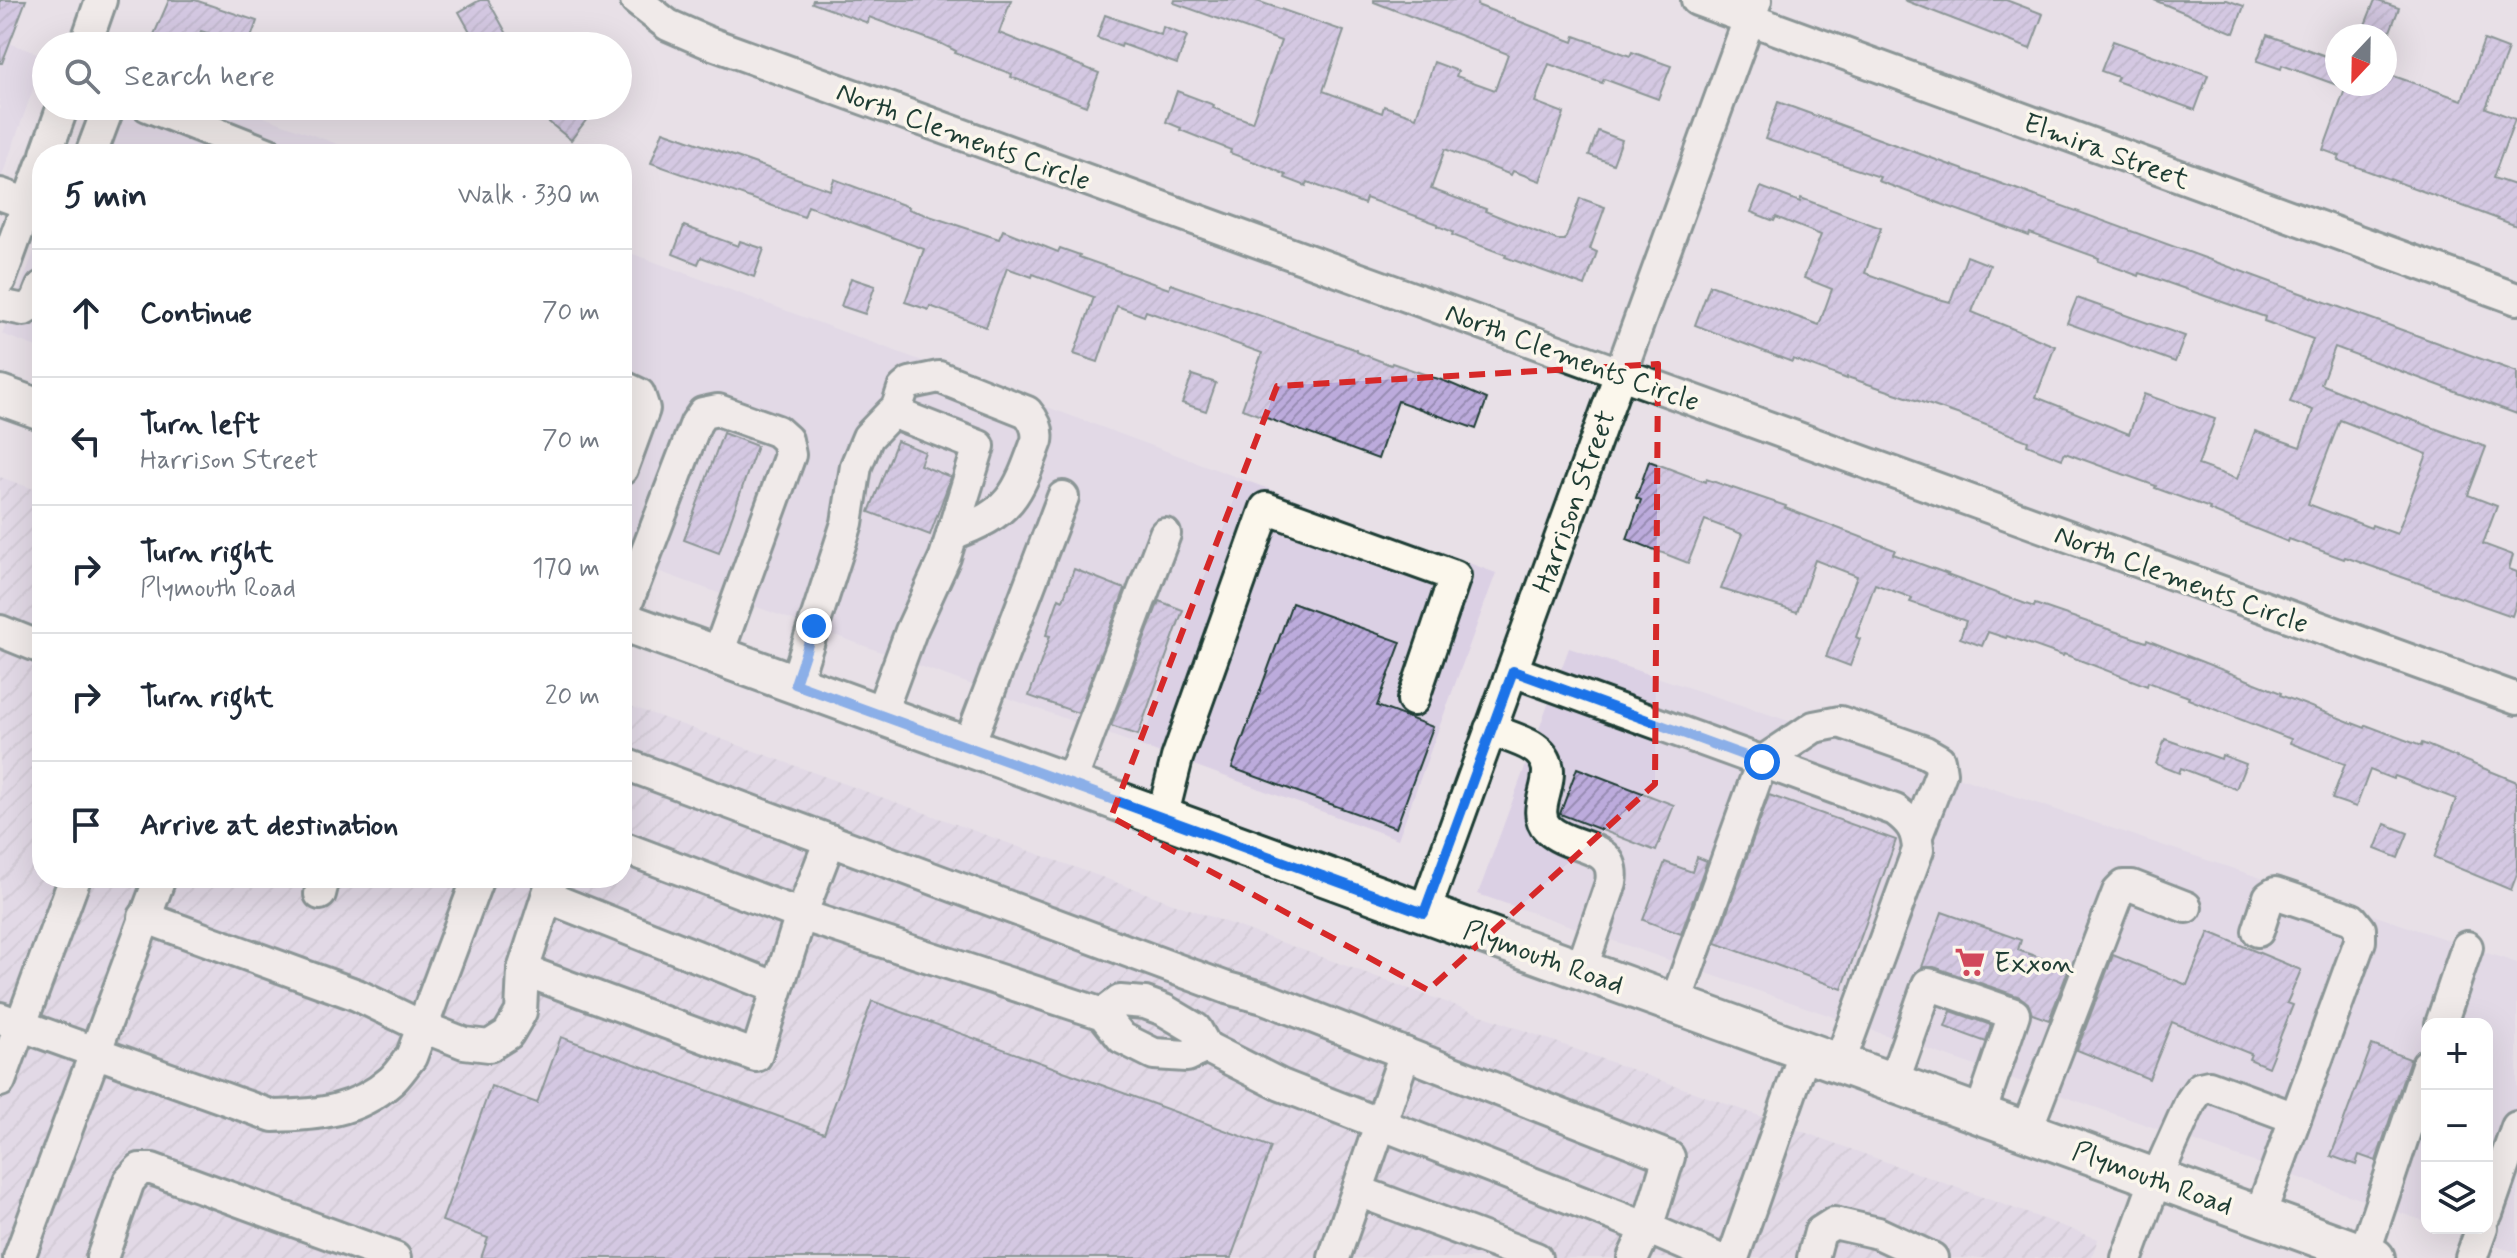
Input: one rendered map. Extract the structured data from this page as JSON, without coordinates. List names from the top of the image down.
{
  "streets": {
    "main road": ["Plymouth Road"],
    "street": ["North Clements Circle", "Elmira Street", "Harrison Street"]
  },
  "crossings": [
    ["North Clements Circle", "Harrison Street"],
    ["Elmira Street", "Harrison Street"],
    ["Harrison Street", "Plymouth Road"]
  ],
  "places": {
    "supermarket": ["Exxon"]
  },
  "north": "bottom",
  "page": {
    "search": "Search here",
    "heading": ["5 min", "Walk · 330 m"],
    "list": [
      ["Continue", "70 m"],
      ["Turn left", "Harrison Street", "70 m"],
      ["Turn right", "Plymouth Road", "170 m"],
      ["Turn right", "20 m"],
      "Arrive at destination"
    ],
    "map_buttons": ["+", "−"]
  }
}
